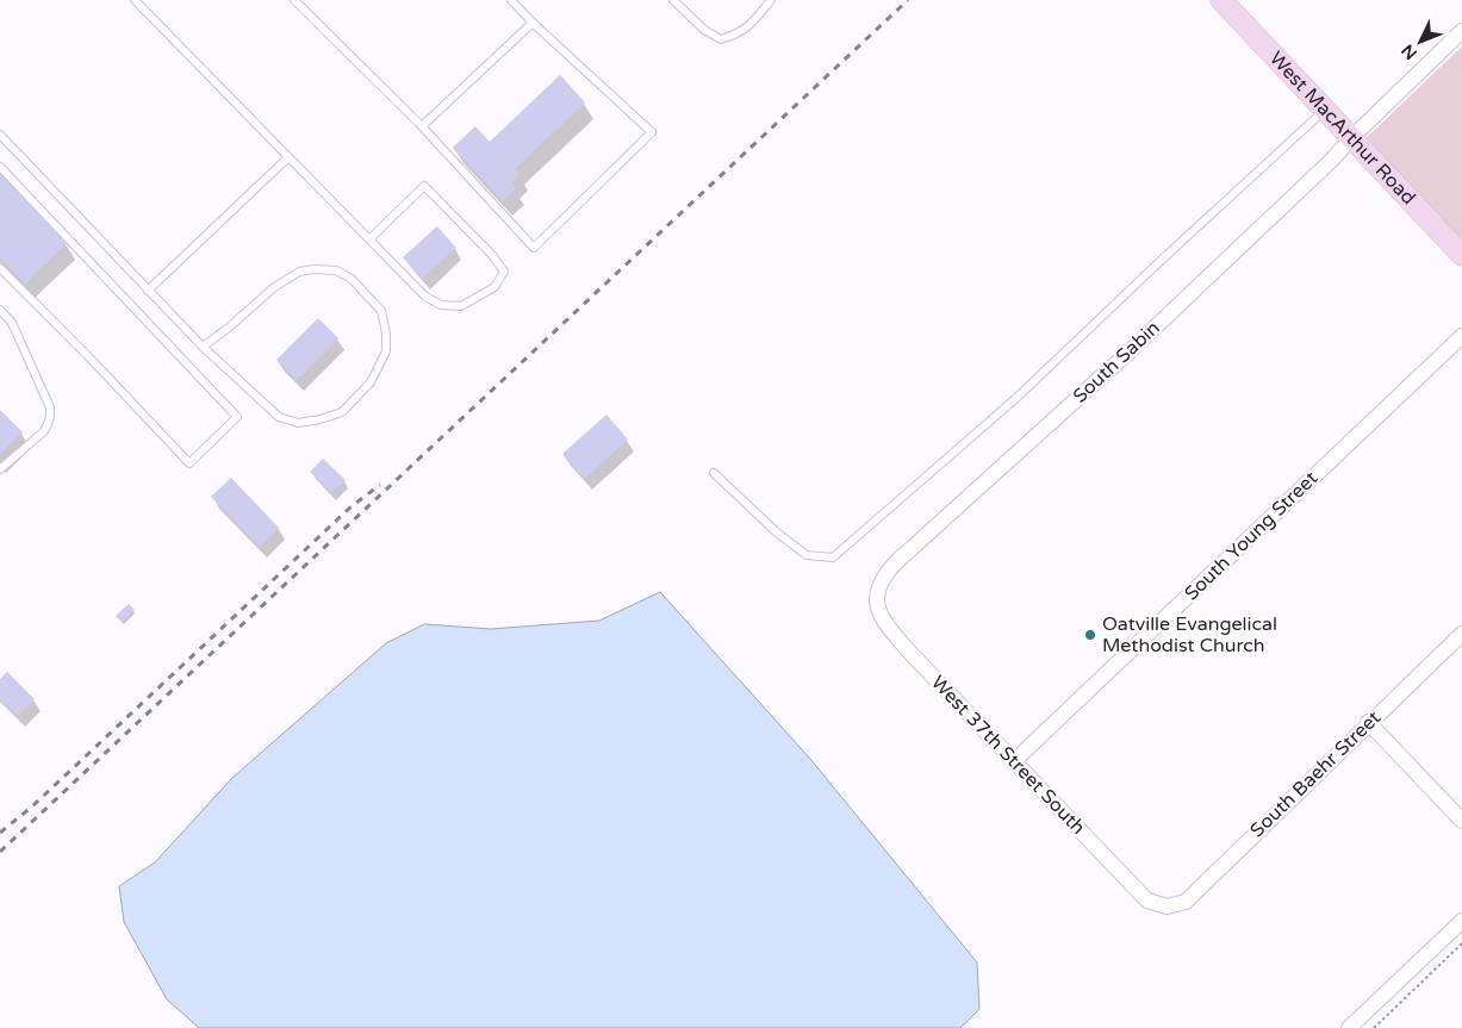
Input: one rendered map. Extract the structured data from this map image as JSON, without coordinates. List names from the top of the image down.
{
  "streets": {
    "street": [
      "West MacArthur Road",
      "South Sabin",
      "South Young Street",
      "West 37th Street South",
      "South Baehr Street"
    ]
  },
  "crossings": [
    ["West MacArthur Road", "South Sabin"],
    ["South Sabin", "West 37th Street South"],
    ["South Young Street", "West 37th Street South"],
    ["West 37th Street South", "South Baehr Street"]
  ],
  "places": ["Oatville Evangelical Methodist Church"],
  "north": "bottom left"
}
